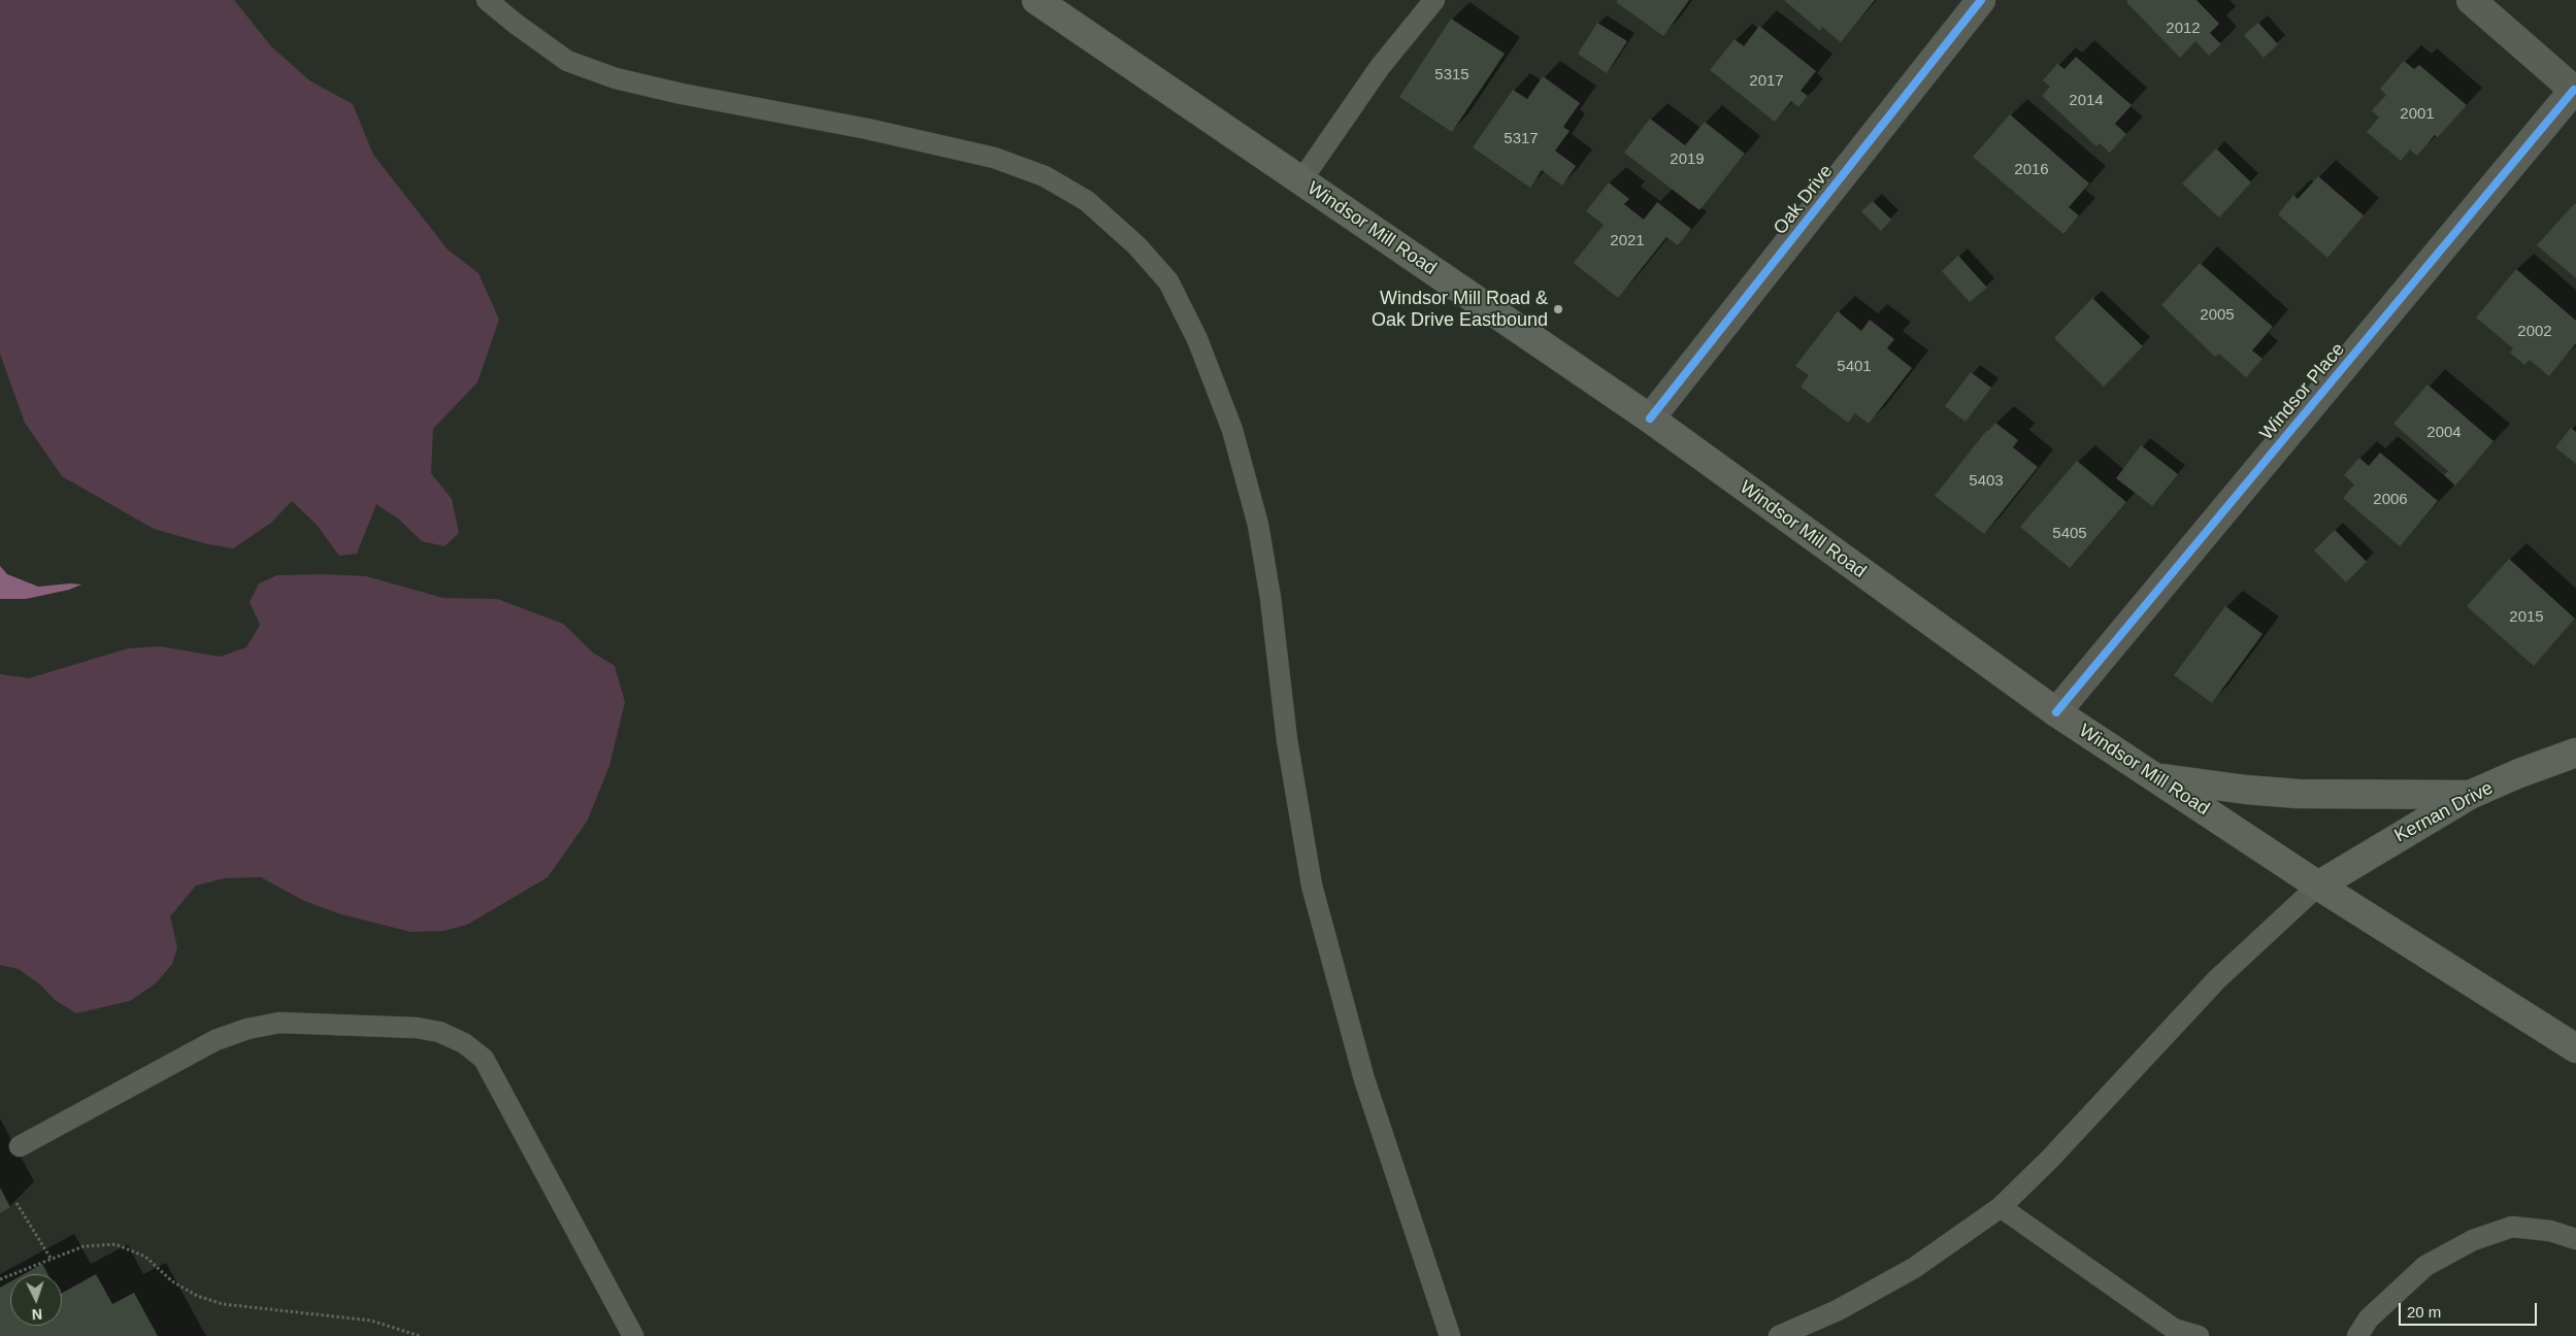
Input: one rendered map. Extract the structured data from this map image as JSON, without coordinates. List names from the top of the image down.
{
  "streets": {
    "main road": ["Windsor Mill Road", "Kernan Drive"],
    "street": ["Oak Drive", "Windsor Place"]
  },
  "crossings": [
    ["Oak Drive", "Windsor Mill Road"],
    ["Windsor Mill Road", "Windsor Place"],
    ["Windsor Mill Road", "Kernan Drive"]
  ],
  "places": ["Windsor Mill Road & Oak Drive Eastbound"],
  "house_numbers": [
    "2012",
    "5315",
    "2017",
    "2014",
    "2001",
    "5317",
    "2019",
    "2016",
    "2021",
    "2005",
    "2002",
    "5401",
    "2004",
    "5403",
    "2006",
    "5405",
    "2015"
  ],
  "scale_bar": "20 m",
  "north": "bottom"
}
